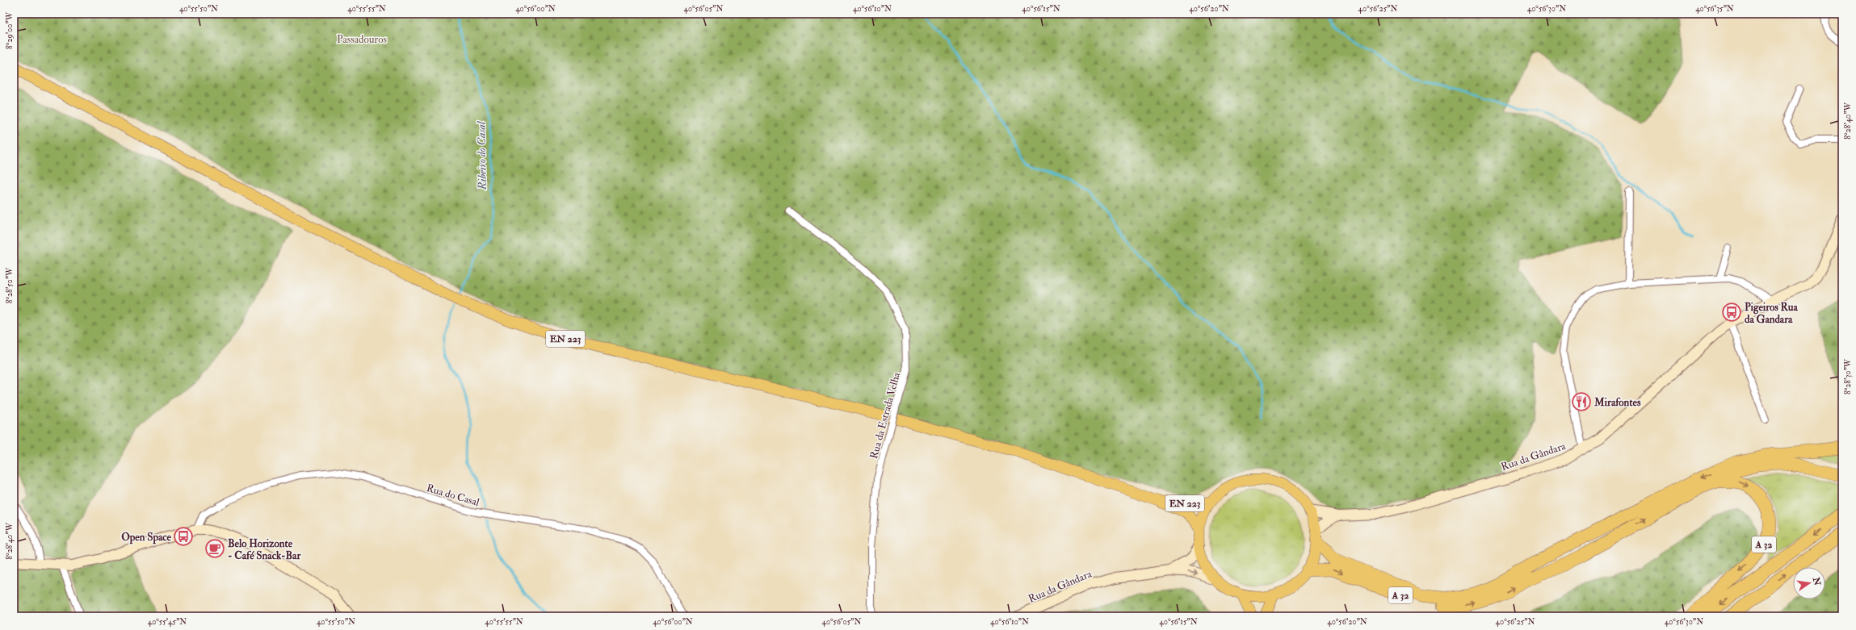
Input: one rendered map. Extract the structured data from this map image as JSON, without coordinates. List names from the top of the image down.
{
  "streets": {
    "highway": ["A 32"],
    "main road": ["EN 223", "Rua da Gândara"],
    "street": ["Rua da Estrada Velha", "Rua do Casal"]
  },
  "crossings": [
    ["Rua da Gândara", "A 32"]
  ],
  "water": ["Ribeiro do Casal"],
  "parks": ["Passadouros"],
  "places": {
    "bus stop": ["Pigeiros Rua da Gandara", "Open Space"],
    "restaurant": ["Mirafontes"],
    "cafe": ["Belo Horizonte - Café Snack-Bar"]
  },
  "north": "right",
  "coordinates": [
    "40°55'50\"N",
    "40°55'55\"N",
    "40°56'00\"N",
    "40°56'05\"N",
    "40°56'10\"N",
    "40°56'15\"N",
    "40°56'20\"N",
    "40°56'25\"N",
    "40°56'30\"N",
    "40°56'35\"N",
    "8°29'00\"W",
    "8°28'40\"W",
    "8°28'50\"W",
    "8°28'30\"W",
    "40°55'45\"N"
  ]
}
